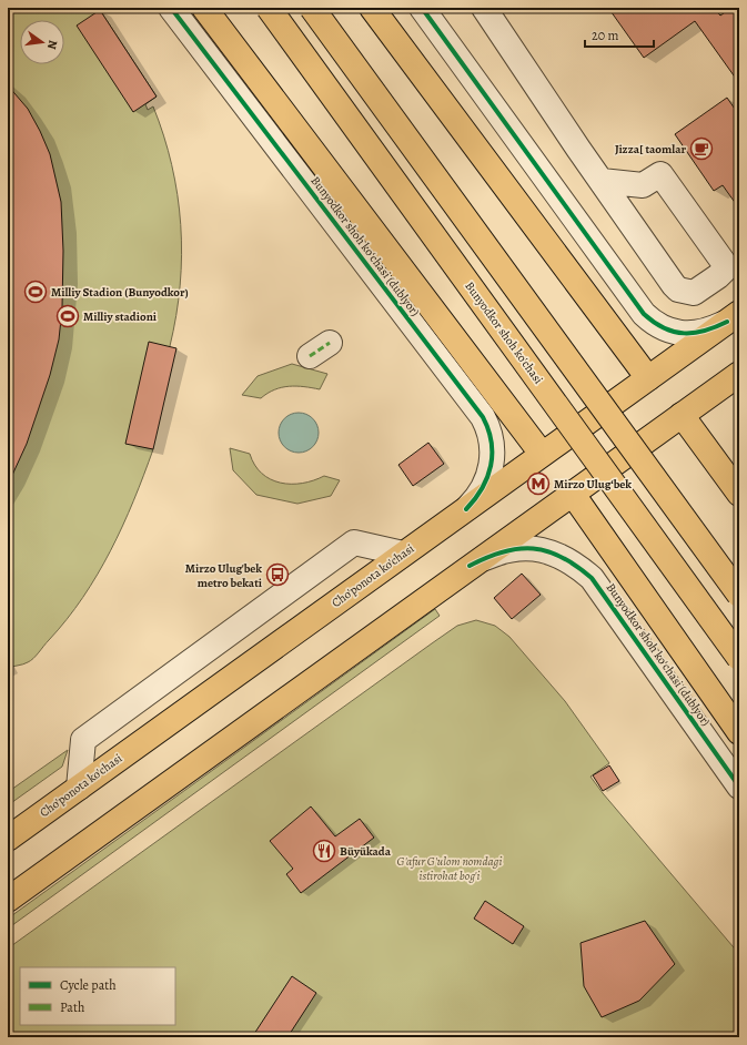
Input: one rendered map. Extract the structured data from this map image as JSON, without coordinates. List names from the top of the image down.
{
  "streets": {
    "main road": ["Bunyodkor shoh ko'chasi", "Cho'ponota ko'chasi"],
    "street": ["Bunyodkor shoh koʻchasi (dublyor)"]
  },
  "crossings": [
    ["Bunyodkor shoh koʻchasi (dublyor)", "Cho'ponota ko'chasi"]
  ],
  "parks": ["G'afur G'ulom nomdagi istirohat bog'i"],
  "places": {
    "cafe": ["Jizza[ taomlar"],
    "sports": ["Milliy Stadion (Bunyodkor)", "Milliy stadioni"],
    "metro station": ["Mirzo Ulugʻbek"],
    "bus stop": ["Mirzo Ulug'bek metro bekati"],
    "restaurant": ["Büyükada"]
  },
  "legend": ["Cycle path", "Path"],
  "scale_bar": "20 m",
  "north": "right"
}
